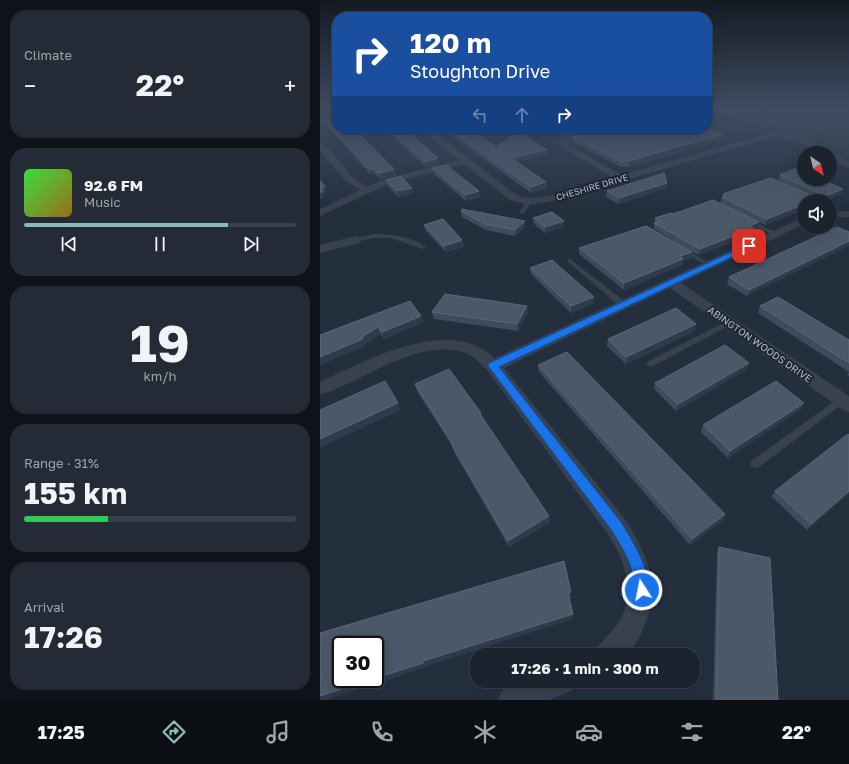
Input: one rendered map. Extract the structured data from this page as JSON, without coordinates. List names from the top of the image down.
{
  "streets": {
    "street": ["CHESHIRE DRIVE", "ABINGTON WOODS DRIVE"]
  },
  "north": "bottom right",
  "page": {
    "tile": [
      "Climate",
      ["19", "km/h"],
      ["Range · 31%", "155 km"],
      ["Arrival", "17:26"]
    ],
    "turn": ["120 m", "Stoughton Drive"],
    "heat": ["−", "22°", "+"],
    "song": ["92.6 FM", "Music"],
    "limit": "30",
    "trip": "17:26 · 1 min · 300 m",
    "tabs": ["17:25", "22°"]
  }
}
